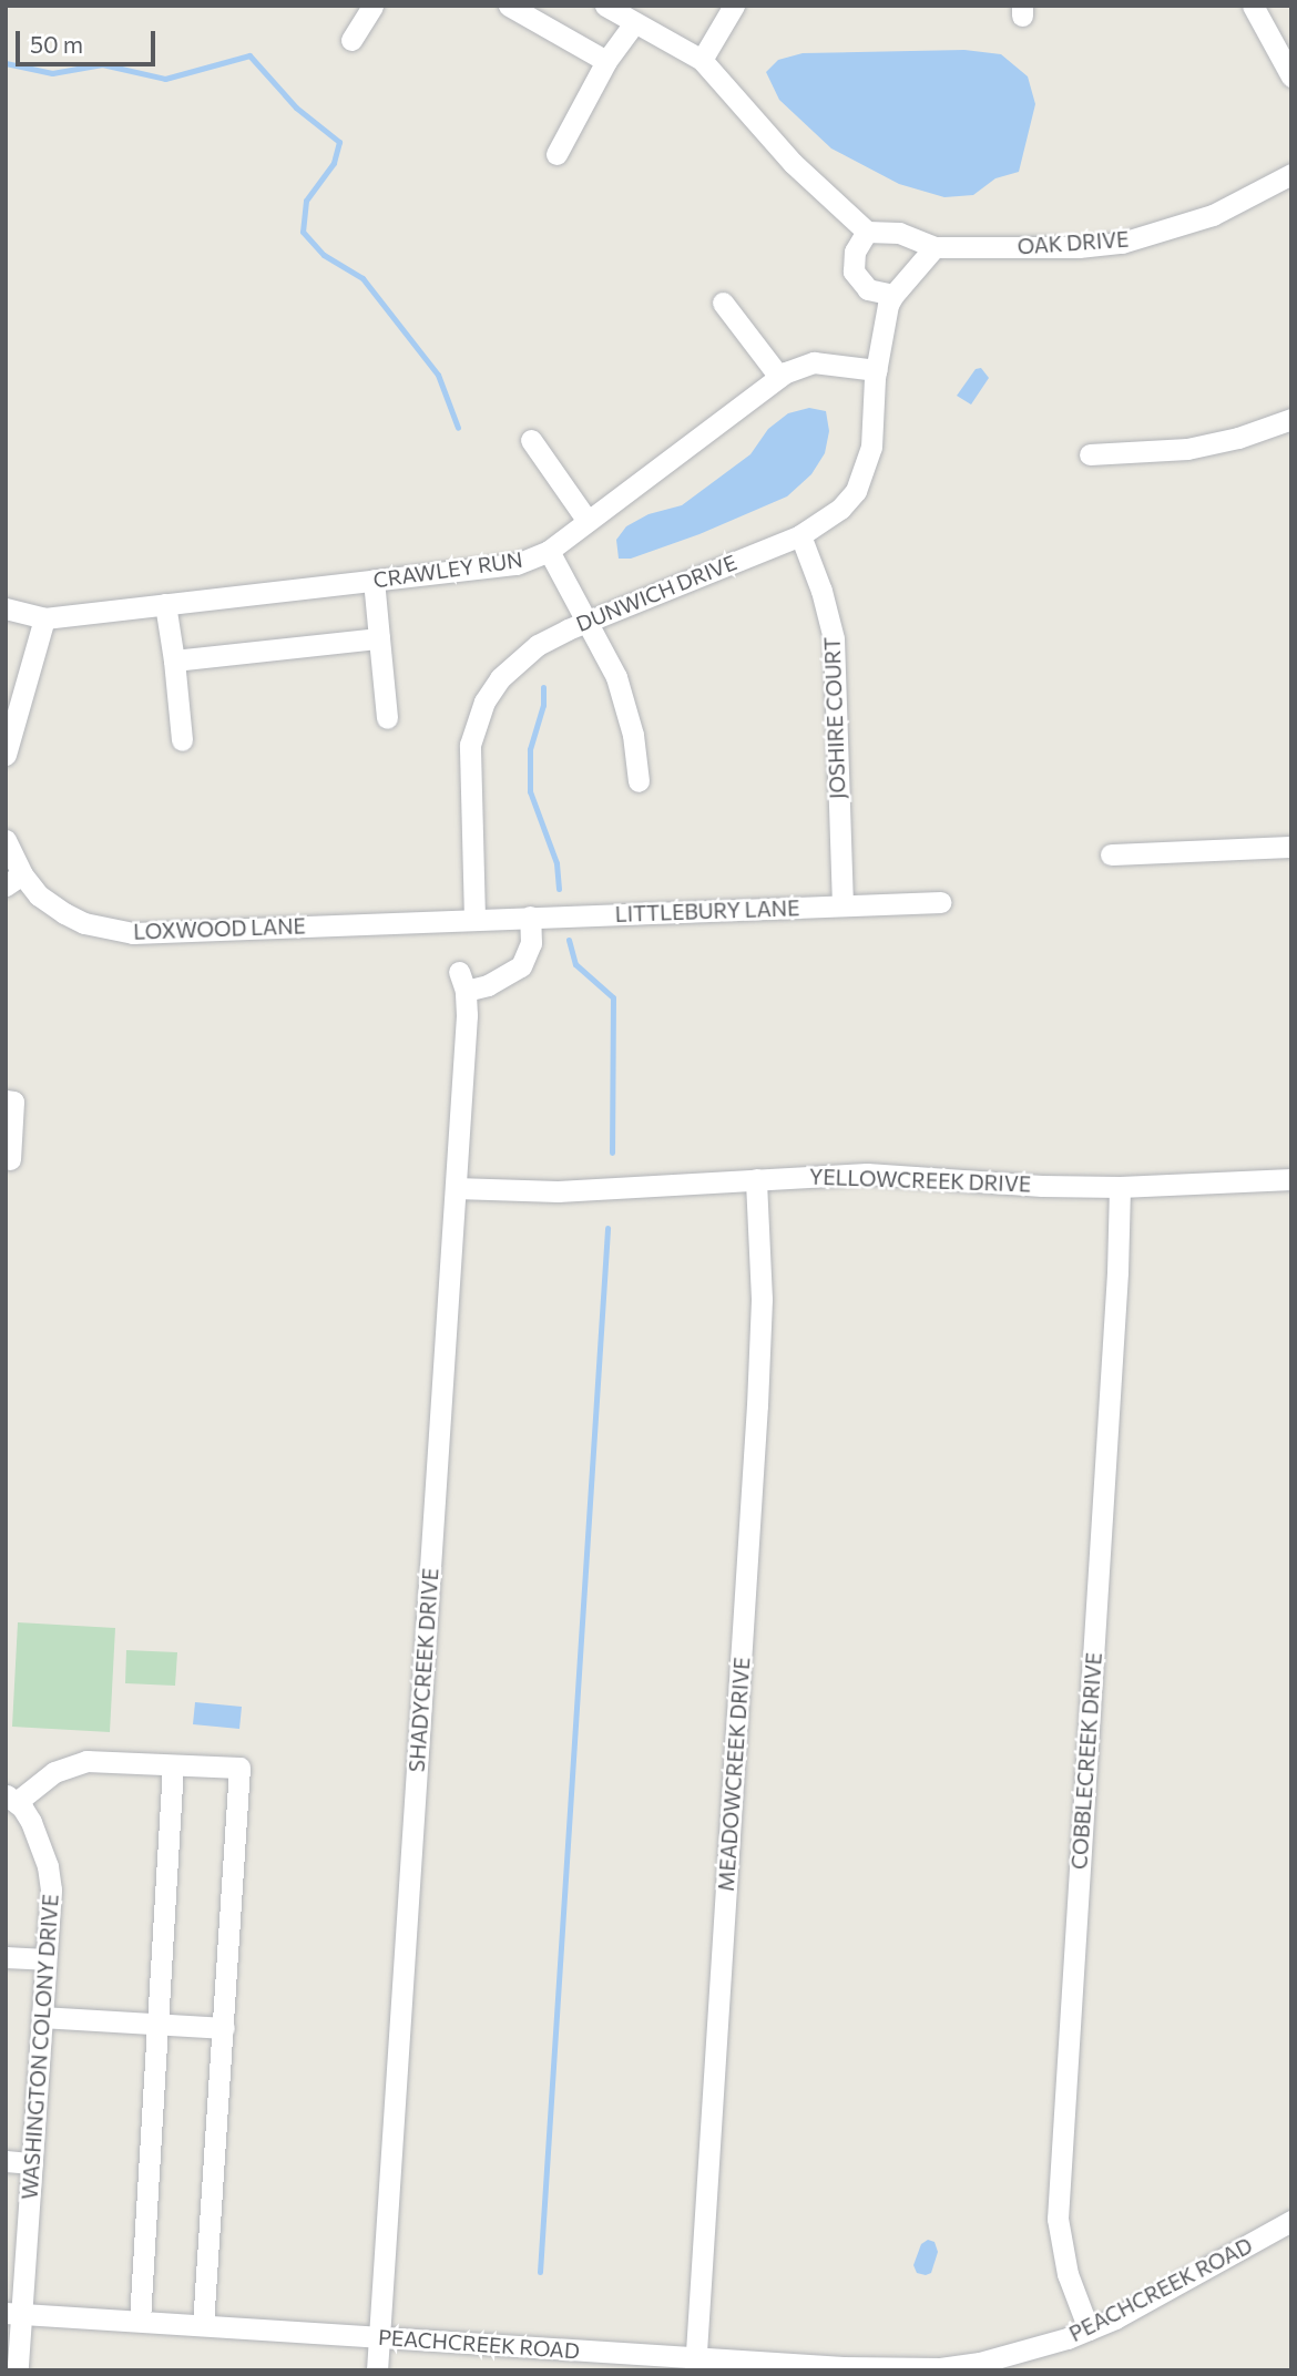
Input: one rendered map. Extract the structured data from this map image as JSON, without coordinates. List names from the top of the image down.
{
  "streets": {
    "street": [
      "OAK DRIVE",
      "CRAWLEY RUN",
      "DUNWICH DRIVE",
      "JOSHIRE COURT",
      "LITTLEBURY LANE",
      "LOXWOOD LANE",
      "YELLOWCREEK DRIVE",
      "SHADYCREEK DRIVE",
      "COBBLECREEK DRIVE",
      "MEADOWCREEK DRIVE",
      "WASHINGTON COLONY DRIVE",
      "PEACHCREEK ROAD"
    ]
  },
  "crossings": [
    ["CRAWLEY RUN", "DUNWICH DRIVE"],
    ["DUNWICH DRIVE", "JOSHIRE COURT"],
    ["DUNWICH DRIVE", "LITTLEBURY LANE"],
    ["DUNWICH DRIVE", "LOXWOOD LANE"],
    ["JOSHIRE COURT", "LITTLEBURY LANE"],
    ["LITTLEBURY LANE", "LOXWOOD LANE"],
    ["LITTLEBURY LANE", "SHADYCREEK DRIVE"],
    ["YELLOWCREEK DRIVE", "SHADYCREEK DRIVE"],
    ["YELLOWCREEK DRIVE", "COBBLECREEK DRIVE"],
    ["YELLOWCREEK DRIVE", "MEADOWCREEK DRIVE"],
    ["SHADYCREEK DRIVE", "PEACHCREEK ROAD"],
    ["COBBLECREEK DRIVE", "PEACHCREEK ROAD"],
    ["MEADOWCREEK DRIVE", "PEACHCREEK ROAD"],
    ["WASHINGTON COLONY DRIVE", "PEACHCREEK ROAD"]
  ],
  "scale_bar": "50 m"
}
